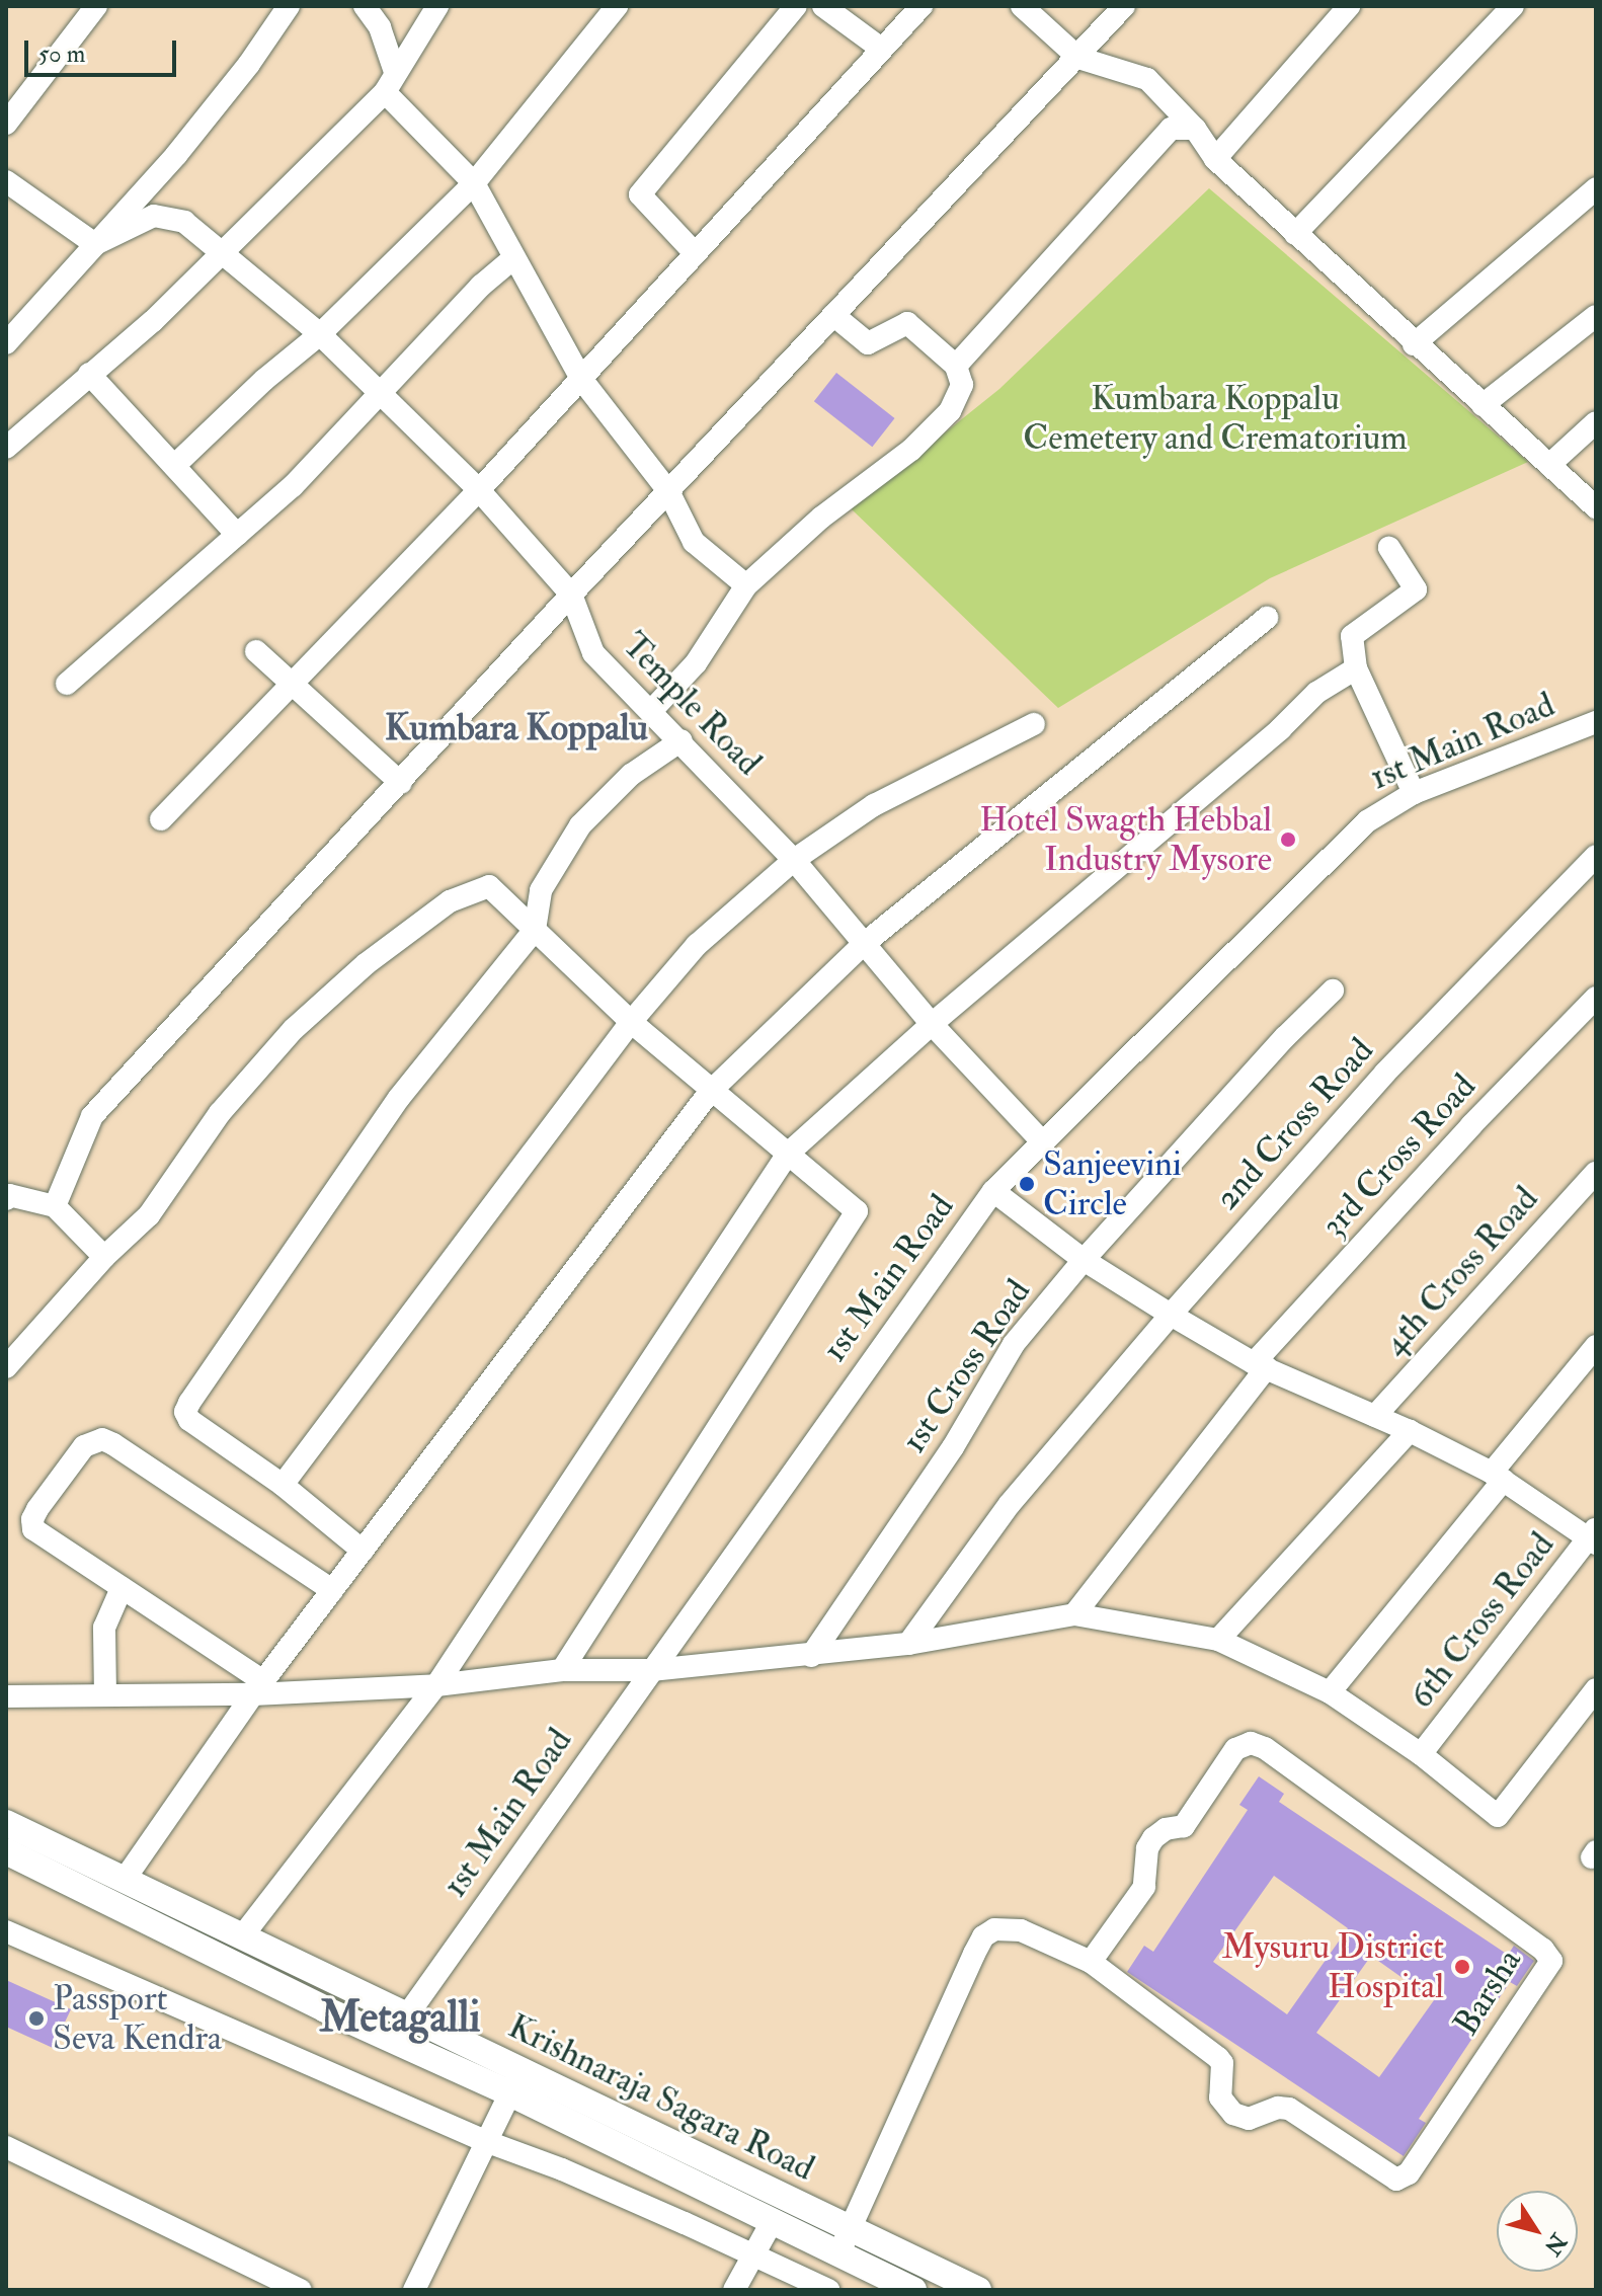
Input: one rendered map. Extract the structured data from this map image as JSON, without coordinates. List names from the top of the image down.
{
  "streets": {
    "main road": ["Krishnaraja Sagara Road"],
    "street": [
      "Temple Road",
      "1st Main Road",
      "2nd Cross Road",
      "3rd Cross Road",
      "4th Cross Road",
      "1st Cross Road",
      "6th Cross Road",
      "Barsha"
    ]
  },
  "crossings": [
    ["Temple Road", "1st Main Road"],
    ["1st Main Road", "Krishnaraja Sagara Road"],
    ["Barsha", "Krishnaraja Sagara Road"]
  ],
  "districts": ["Kumbara Koppalu", "Metagalli"],
  "parks": ["Kumbara Koppalu Cemetery and Crematorium"],
  "places": [
    "Hotel Swagth Hebbal Industry Mysore",
    "Sanjeevini Circle",
    "Mysuru District Hospital",
    "Passport Seva Kendra"
  ],
  "scale_bar": "50 m",
  "north": "bottom right"
}
